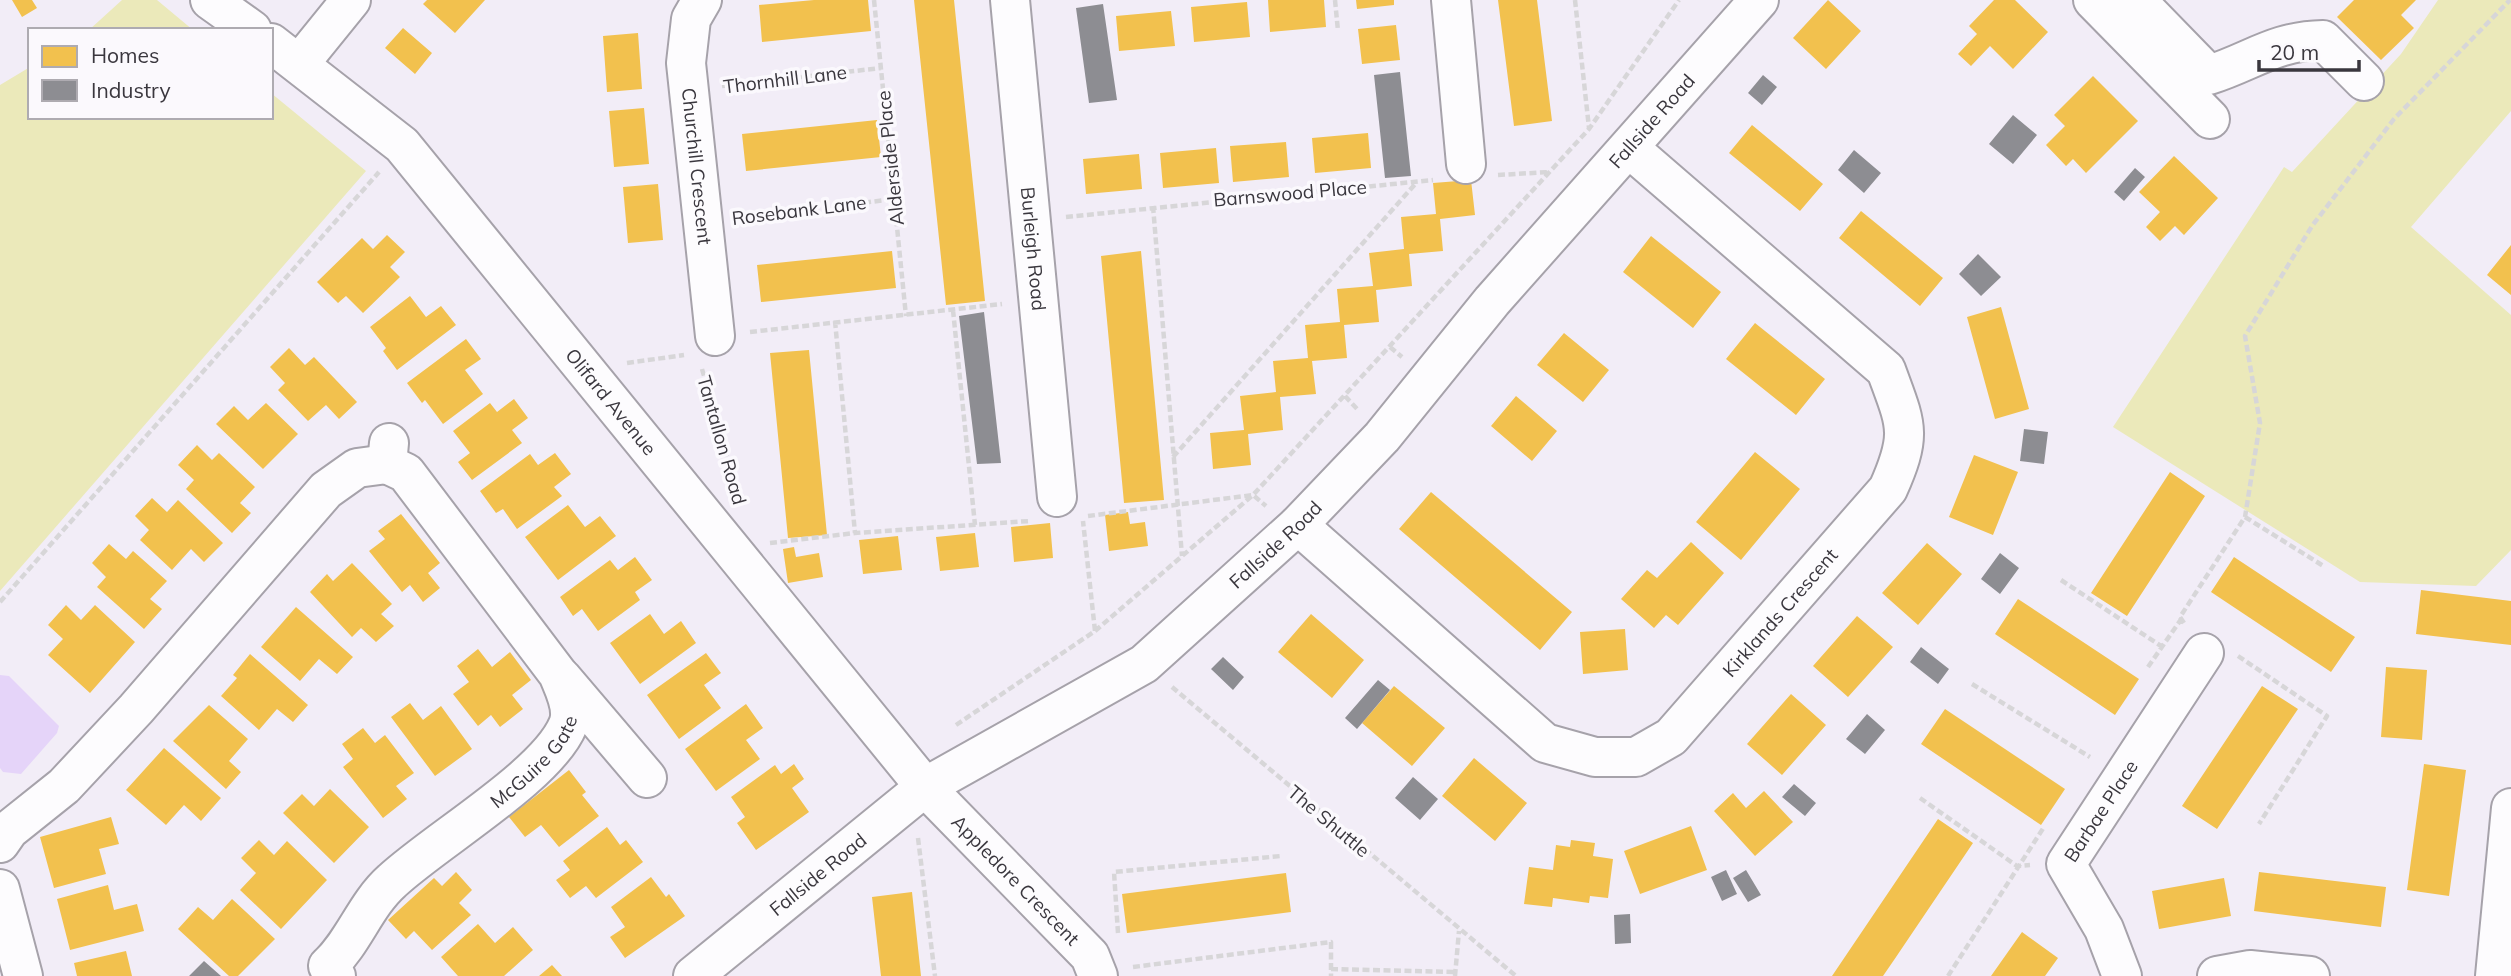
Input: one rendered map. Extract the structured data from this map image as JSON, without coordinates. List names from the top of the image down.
{
  "streets": {
    "street": [
      "Fallside Road",
      "Churchill Crescent",
      "Burleigh Road",
      "Olifard Avenue",
      "Kirklands Crescent",
      "McGuire Gate",
      "Barbae Place",
      "Appledore Crescent"
    ],
    "path": [
      "Thornhill Lane",
      "Alderside Place",
      "Barnswood Place",
      "Rosebank Lane",
      "Tantallon Road",
      "The Shuttle"
    ]
  },
  "crossings": [
    ["Thornhill Lane", "Alderside Place"],
    ["Thornhill Lane", "Churchill Crescent"],
    ["Fallside Road", "Olifard Avenue"],
    ["Fallside Road", "Kirklands Crescent"],
    ["Fallside Road", "The Shuttle"],
    ["Fallside Road", "Appledore Crescent"],
    ["Alderside Place", "Rosebank Lane"],
    ["Churchill Crescent", "Rosebank Lane"],
    ["Churchill Crescent", "Tantallon Road"],
    ["Barnswood Place", "Burleigh Road"],
    ["Olifard Avenue", "Appledore Crescent"]
  ],
  "legend": ["Homes", "Industry"],
  "scale_bar": "20 m"
}
